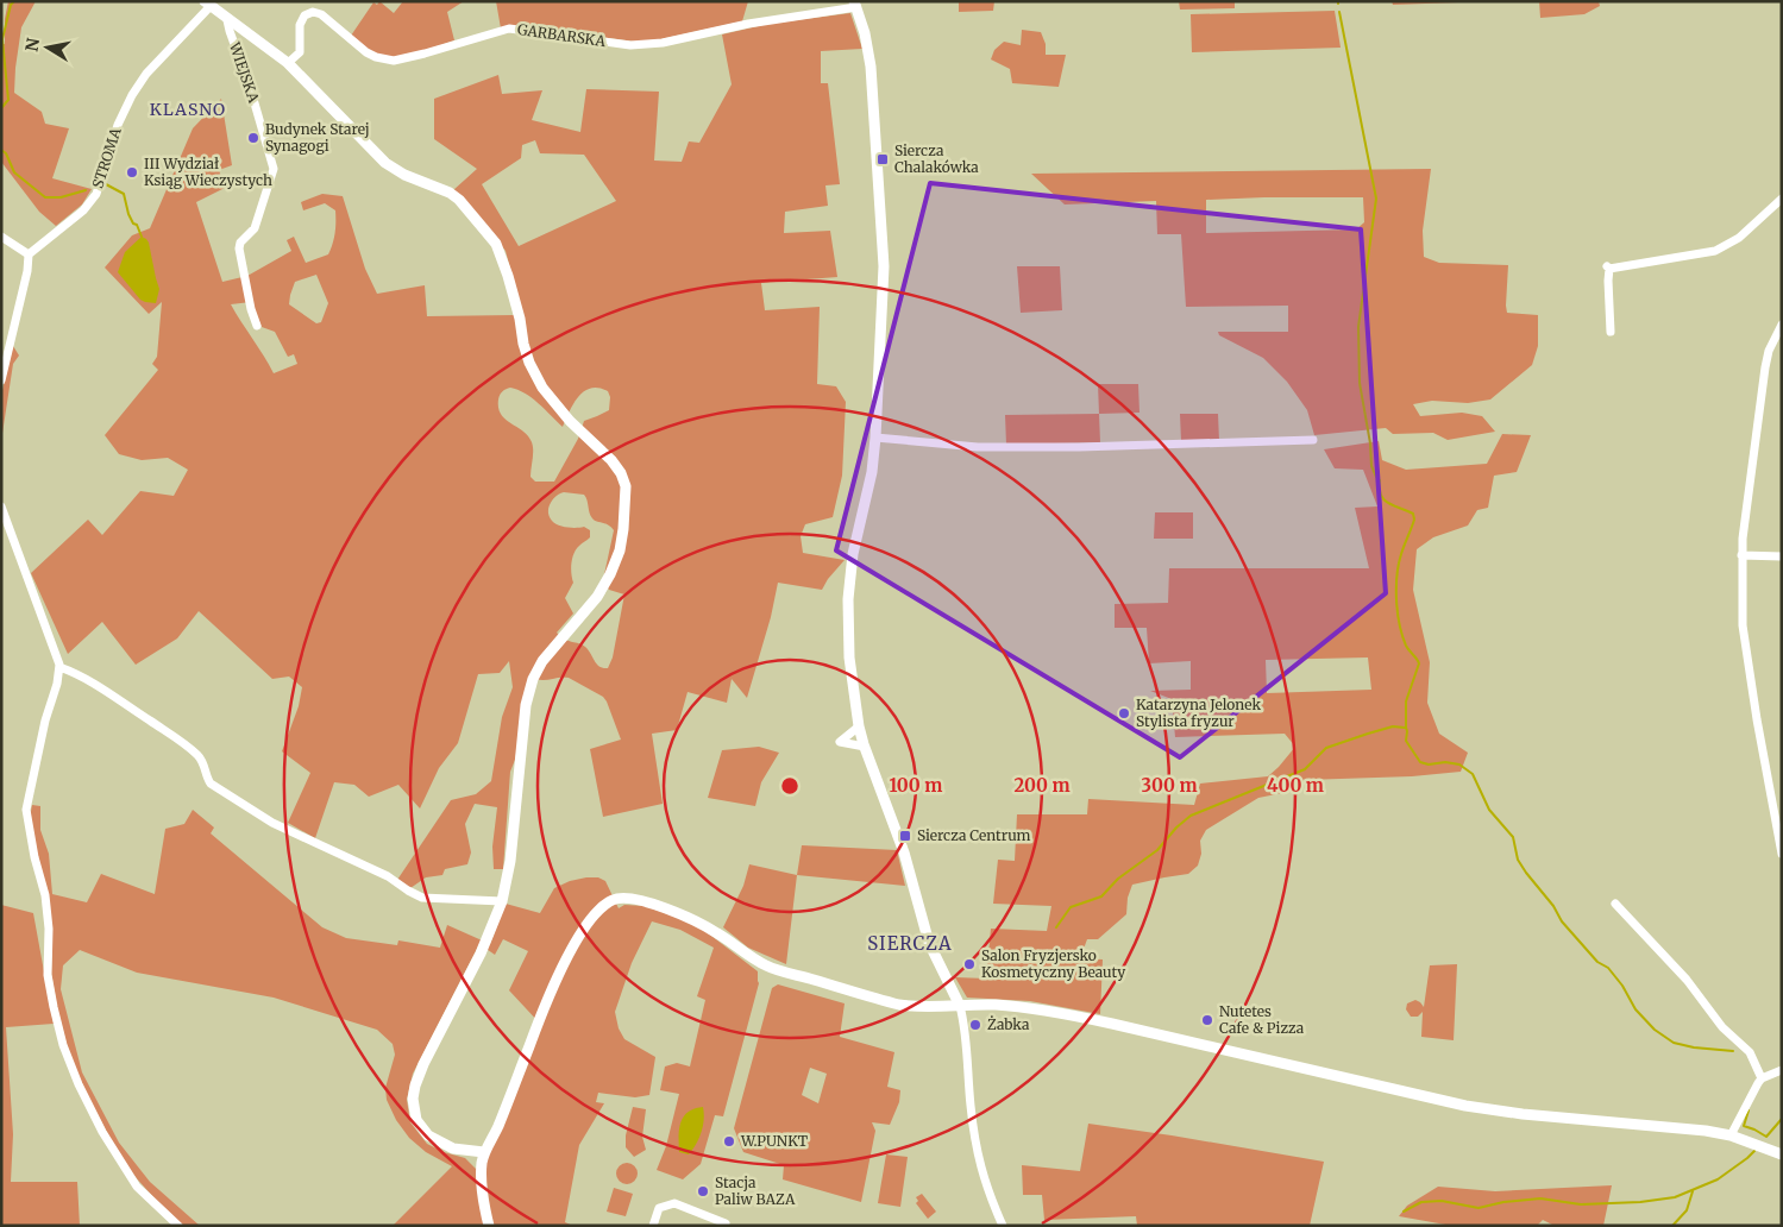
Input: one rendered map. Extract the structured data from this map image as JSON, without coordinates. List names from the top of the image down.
{
  "streets": {
    "street": ["GARBARSKA", "WIEJSKA", "STROMA"]
  },
  "districts": ["KLASNO", "SIERCZA"],
  "places": {
    "other": [
      "Budynek Starej Synagogi",
      "III Wydział Ksiąg Wieczystych",
      "Katarzyna Jelonek Stylista fryzur",
      "Salon Fryzjersko Kosmetyczny Beauty",
      "Nutetes Cafe & Pizza",
      "Żabka",
      "W.PUNKT",
      "Stacja Paliw BAZA"
    ],
    "transit": ["Siercza Chalakówka", "Siercza Centrum"]
  },
  "north": "left",
  "rings": [
    "100 m",
    "200 m",
    "300 m",
    "400 m"
  ]
}
